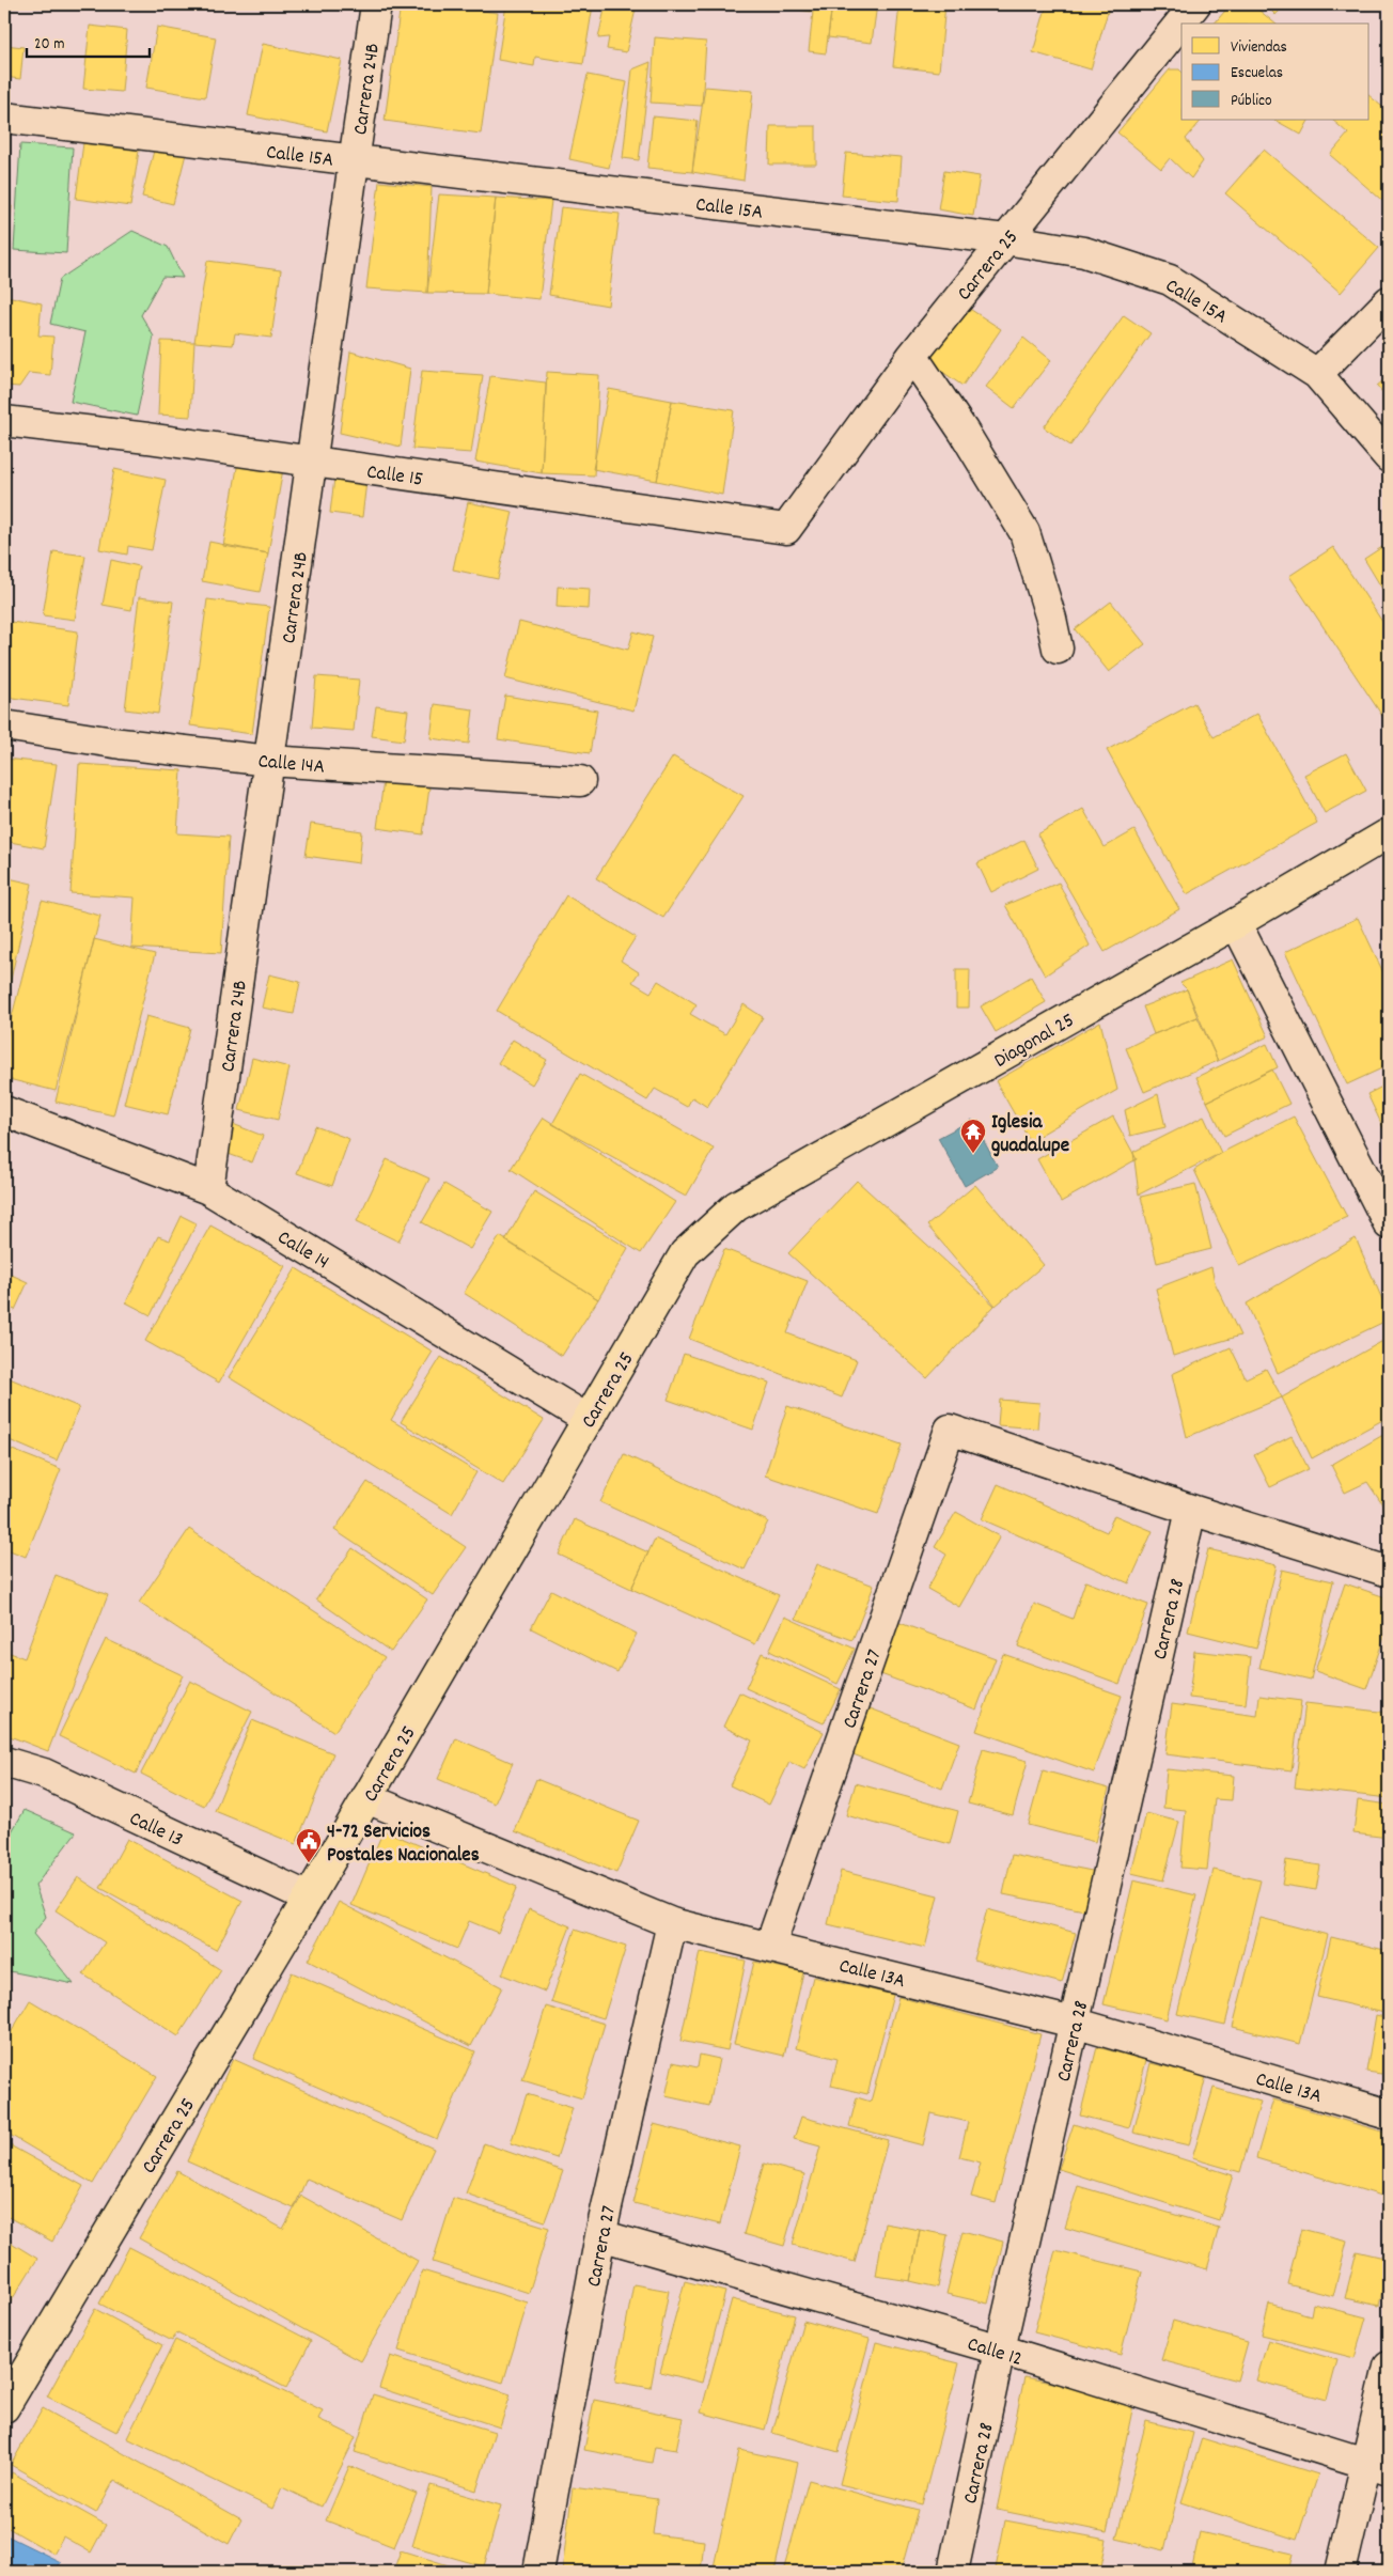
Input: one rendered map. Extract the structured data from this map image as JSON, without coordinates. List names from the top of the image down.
{
  "streets": {
    "main road": ["Carrera 25", "Diagonal 25"],
    "street": [
      "Carrera 24B",
      "Calle 15A",
      "Calle 15",
      "Calle 14A",
      "Calle 14",
      "Carrera 28",
      "Carrera 27",
      "Calle 13",
      "Calle 13A",
      "Calle 12"
    ]
  },
  "crossings": [
    ["Carrera 24B", "Calle 15A"],
    ["Carrera 24B", "Calle 15"],
    ["Carrera 24B", "Calle 14A"],
    ["Carrera 24B", "Calle 14"],
    ["Calle 15A", "Carrera 25"],
    ["Carrera 25", "Calle 15"],
    ["Carrera 25", "Diagonal 25"],
    ["Carrera 25", "Calle 14"],
    ["Carrera 25", "Calle 13"],
    ["Carrera 25", "Calle 13A"],
    ["Carrera 28", "Carrera 27"],
    ["Carrera 28", "Calle 13A"],
    ["Carrera 28", "Calle 12"],
    ["Carrera 27", "Calle 13A"],
    ["Carrera 27", "Calle 12"]
  ],
  "places": {
    "temple": ["Iglesia guadalupe"],
    "public building": ["4-72 Servicios Postales Nacionales"]
  },
  "legend": ["Viviendas", "Escuelas", "Público"],
  "scale_bar": "20 m"
}
